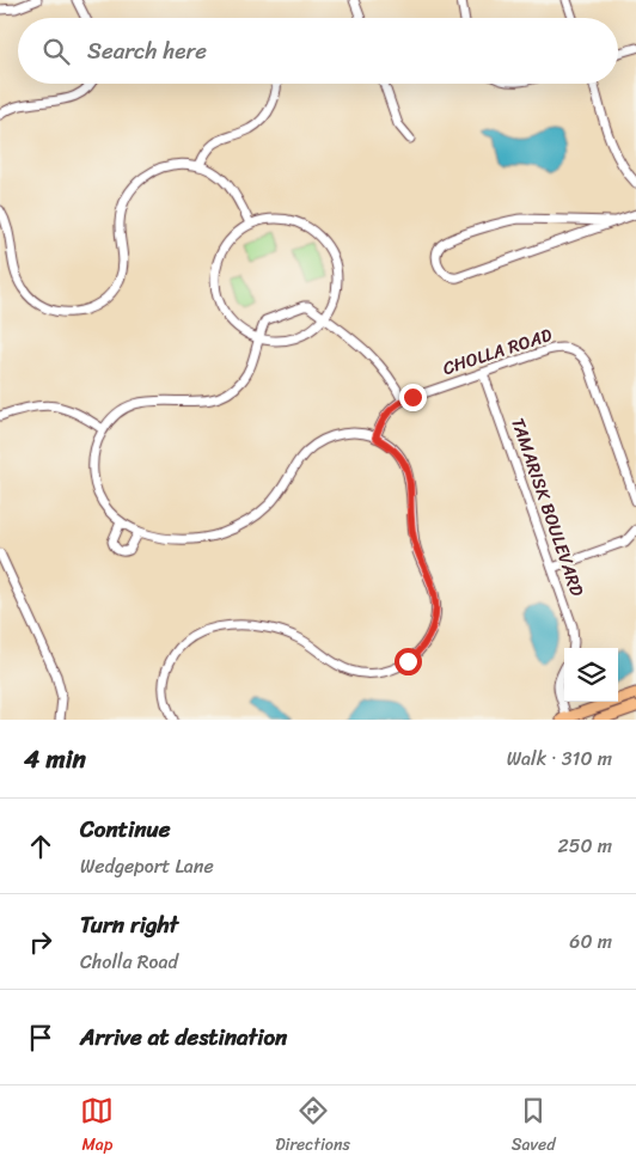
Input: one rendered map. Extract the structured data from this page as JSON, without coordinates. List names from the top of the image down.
{
  "streets": {
    "street": ["CHOLLA ROAD", "TAMARISK BOULEVARD"]
  },
  "crossings": [
    ["CHOLLA ROAD", "TAMARISK BOULEVARD"]
  ],
  "page": {
    "search": "Search here",
    "heading": ["4 min", "Walk · 310 m"],
    "list": [
      ["Continue", "Wedgeport Lane", "250 m"],
      ["Turn right", "Cholla Road", "60 m"],
      "Arrive at destination"
    ],
    "nav": ["Map", "Directions", "Saved"]
  }
}
